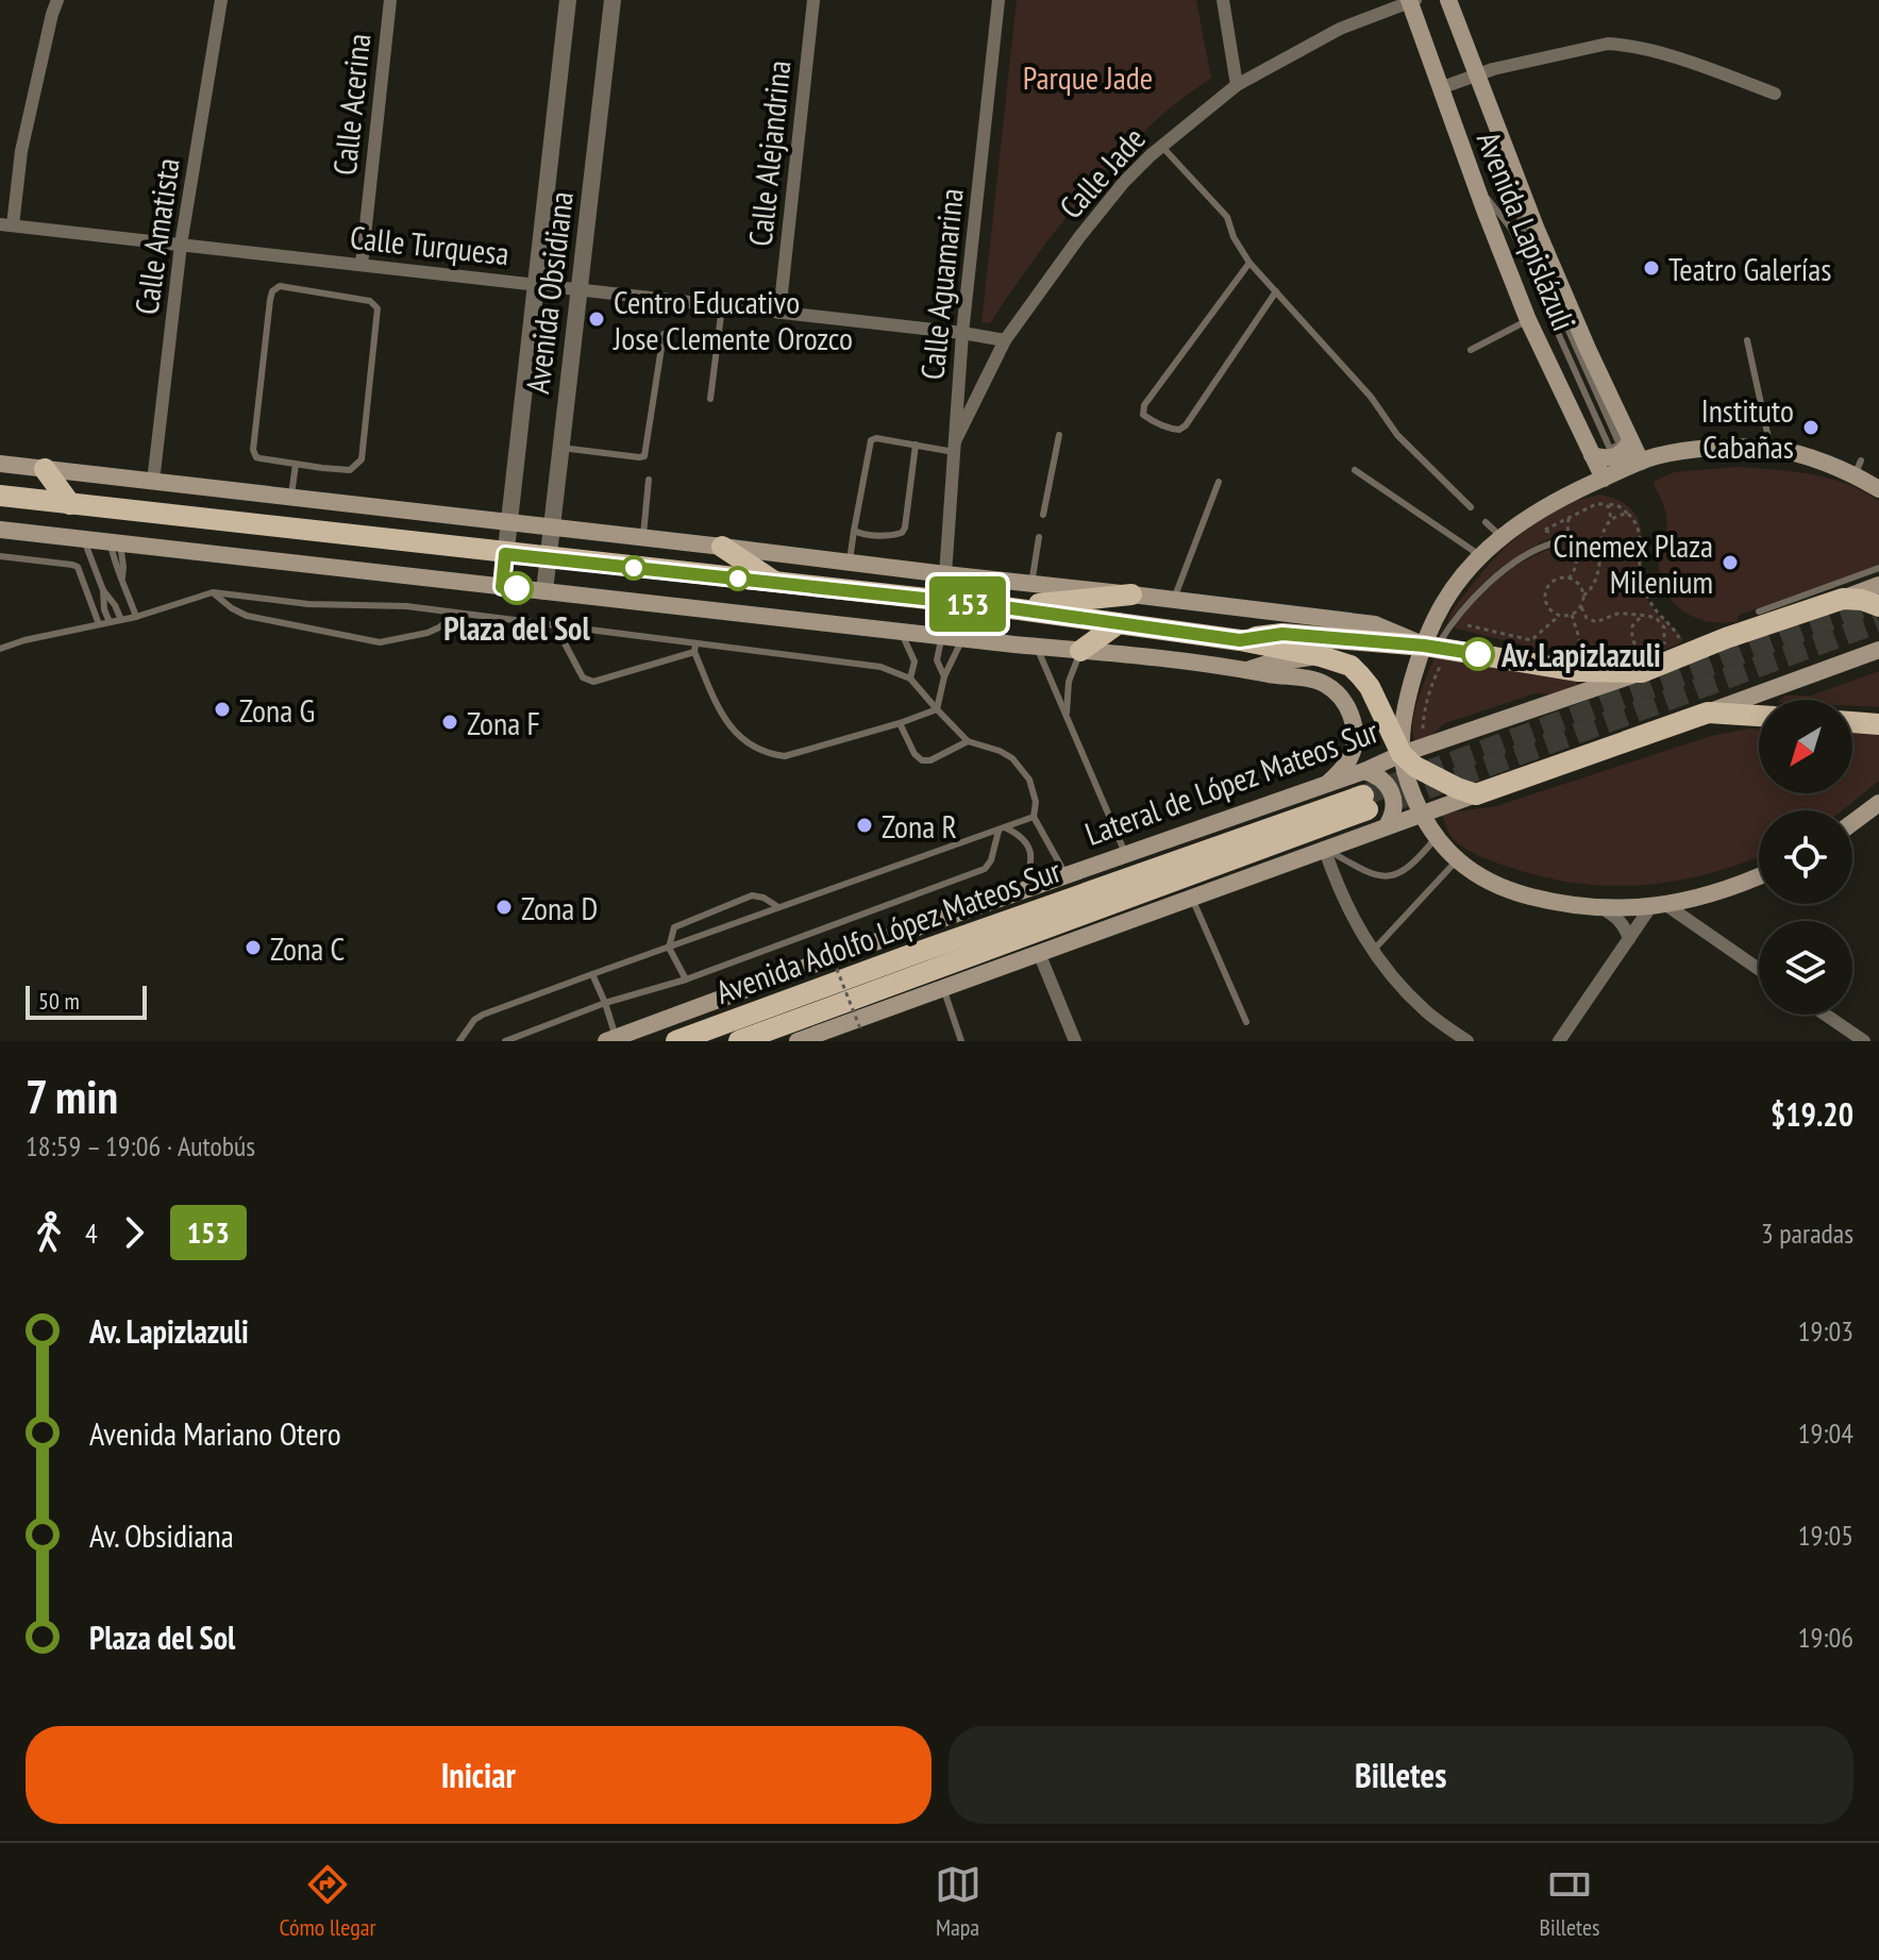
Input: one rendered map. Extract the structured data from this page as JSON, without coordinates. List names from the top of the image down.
{
  "streets": {
    "main road": ["Avenida Lapislázuli", "Lateral de López Mateos Sur", "Avenida Adolfo López Mateos Sur"],
    "street": [
      "Calle Acerina",
      "Calle Alejandrina",
      "Calle Jade",
      "Calle Amatista",
      "Calle Turquesa",
      "Calle Aguamarina",
      "Avenida Obsidiana"
    ]
  },
  "crossings": [
    ["Calle Acerina", "Calle Turquesa"],
    ["Calle Alejandrina", "Calle Turquesa"],
    ["Calle Jade", "Avenida Lapislázuli"],
    ["Calle Jade", "Calle Turquesa"],
    ["Calle Jade", "Calle Aguamarina"],
    ["Calle Amatista", "Calle Turquesa"],
    ["Calle Turquesa", "Calle Aguamarina"],
    ["Calle Turquesa", "Avenida Obsidiana"]
  ],
  "parks": ["Parque Jade"],
  "places": [
    "Teatro Galerías",
    "Centro Educativo Jose Clemente Orozco",
    "Instituto Cabañas",
    "Cinemex Plaza Milenium",
    "Plaza del Sol",
    "Av. Lapizlazuli",
    "Zona G",
    "Zona F",
    "Zona R",
    "Zona D",
    "Zona C"
  ],
  "lines": ["bus line 153"],
  "scale_bar": "50 m",
  "north": "bottom left",
  "page": {
    "on_map": "153",
    "scale": "50 m",
    "heading": ["7 min", "18:59 – 19:06 · Autobús", "$19.20"],
    "legs": ["4", "153", "3 paradas"],
    "list": [
      {
        "name": "Av. Lapizlazuli",
        "value": "19:03"
      },
      {
        "name": "Avenida Mariano Otero",
        "value": "19:04"
      },
      {
        "name": "Av. Obsidiana",
        "value": "19:05"
      },
      {
        "name": "Plaza del Sol",
        "value": "19:06"
      }
    ],
    "buttons": ["Iniciar", "Billetes"],
    "tabs": ["Cómo llegar", "Mapa", "Billetes"]
  }
}
